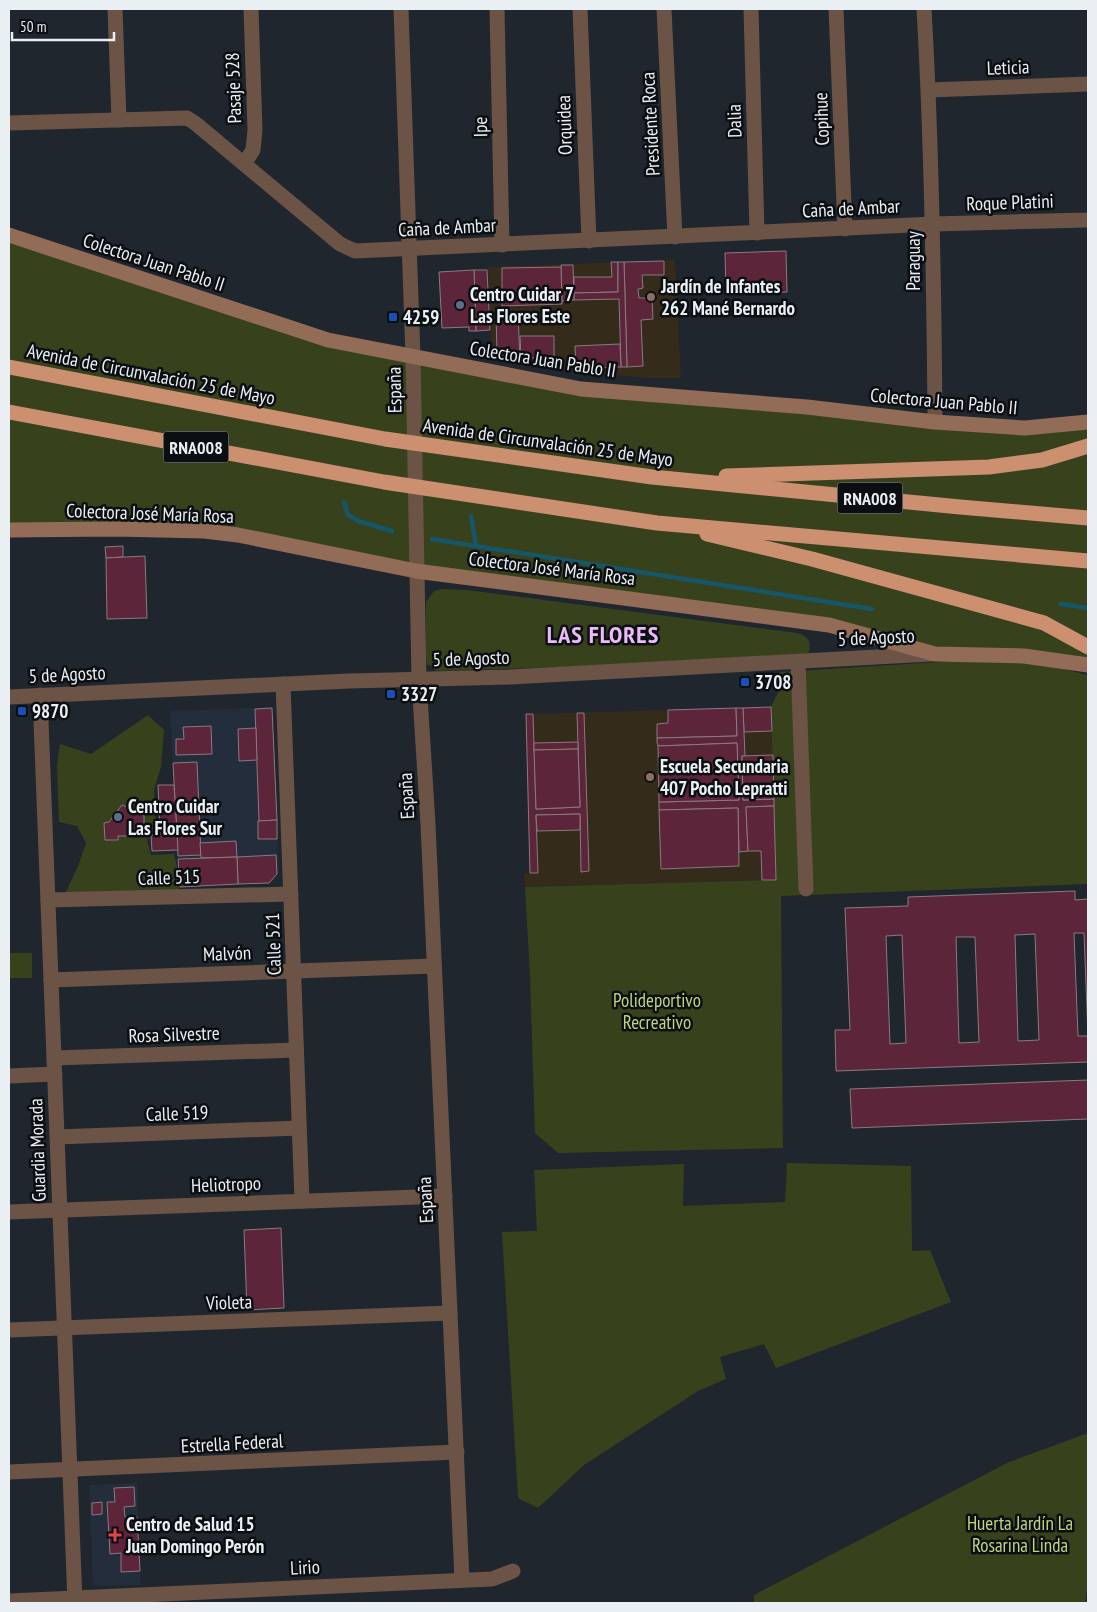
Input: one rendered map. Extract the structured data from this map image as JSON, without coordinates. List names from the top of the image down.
{
  "streets": {
    "highway": ["Avenida de Circunvalación 25 de Mayo", "RNA008"],
    "main road": ["Colectora Juan Pablo II", "Colectora José María Rosa"],
    "street": [
      "Leticia",
      "Pasaje 528",
      "Copihue",
      "Dalia",
      "Presidente Roca",
      "Orquidea",
      "Ipe",
      "Roque Platini",
      "Caña de Ambar",
      "Paraguay",
      "España",
      "5 de Agosto",
      "Calle 515",
      "Calle 521",
      "Malvón",
      "Rosa Silvestre",
      "Calle 519",
      "Guardia Morada",
      "Heliotropo",
      "Violeta",
      "Estrella Federal",
      "Lirio"
    ]
  },
  "crossings": [
    ["Leticia", "Paraguay"],
    ["Pasaje 528", "Caña de Ambar"],
    ["Copihue", "Caña de Ambar"],
    ["Dalia", "Caña de Ambar"],
    ["Presidente Roca", "Caña de Ambar"],
    ["Orquidea", "Caña de Ambar"],
    ["Ipe", "Caña de Ambar"],
    ["Roque Platini", "Caña de Ambar"],
    ["Roque Platini", "Paraguay"],
    ["Caña de Ambar", "Paraguay"],
    ["Caña de Ambar", "España"],
    ["Paraguay", "Colectora Juan Pablo II"],
    ["Colectora Juan Pablo II", "España"],
    ["España", "Colectora José María Rosa"],
    ["España", "5 de Agosto"],
    ["España", "Malvón"],
    ["España", "Heliotropo"],
    ["España", "Violeta"],
    ["España", "Estrella Federal"],
    ["España", "Lirio"],
    ["Colectora José María Rosa", "5 de Agosto"],
    ["5 de Agosto", "Calle 521"],
    ["5 de Agosto", "Guardia Morada"],
    ["Calle 515", "Calle 521"],
    ["Calle 515", "Guardia Morada"],
    ["Calle 521", "Malvón"],
    ["Calle 521", "Rosa Silvestre"],
    ["Calle 521", "Calle 519"],
    ["Calle 521", "Heliotropo"],
    ["Malvón", "Guardia Morada"],
    ["Rosa Silvestre", "Guardia Morada"],
    ["Calle 519", "Guardia Morada"],
    ["Guardia Morada", "Heliotropo"],
    ["Guardia Morada", "Violeta"],
    ["Guardia Morada", "Estrella Federal"],
    ["Guardia Morada", "Lirio"]
  ],
  "districts": ["LAS FLORES"],
  "parks": ["Polideportivo Recreativo", "Huerta Jardín La Rosarina Linda"],
  "places": {
    "other": [
      "Jardín de Infantes 262 Mané Bernardo",
      "Centro Cuidar 7 Las Flores Este",
      "Escuela Secundaria 407 Pocho Lepratti",
      "Centro Cuidar Las Flores Sur"
    ],
    "transit": [
      "4259",
      "3708",
      "3327",
      "9870"
    ],
    "health": ["Centro de Salud 15 Juan Domingo Perón"]
  },
  "scale_bar": "50 m"
}
